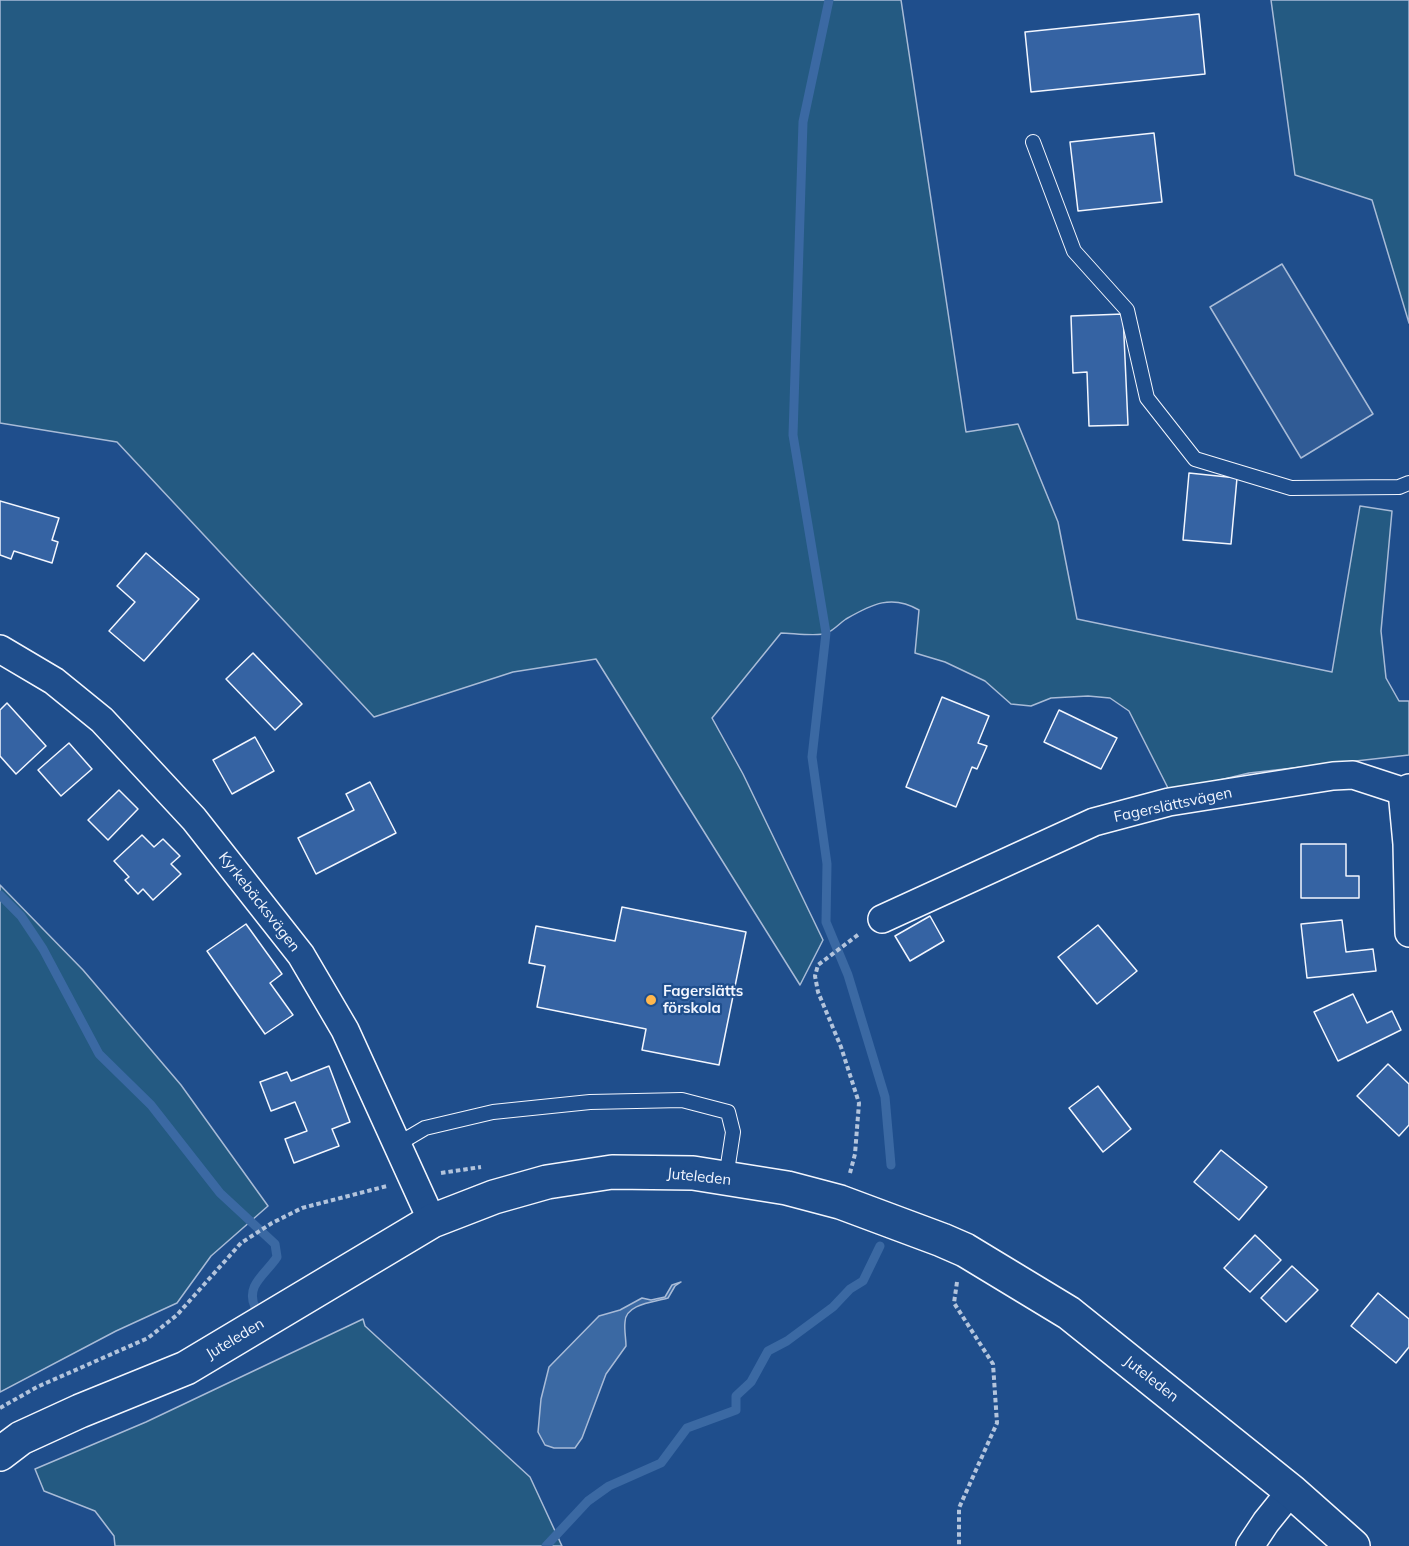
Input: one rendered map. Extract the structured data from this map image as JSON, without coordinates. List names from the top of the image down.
{
  "streets": {
    "street": ["Fagerslättsvägen", "Kyrkebäcksvägen", "Juteleden"]
  },
  "crossings": [
    ["Kyrkebäcksvägen", "Juteleden"]
  ],
  "places": ["Fagerslätts förskola"]
}
